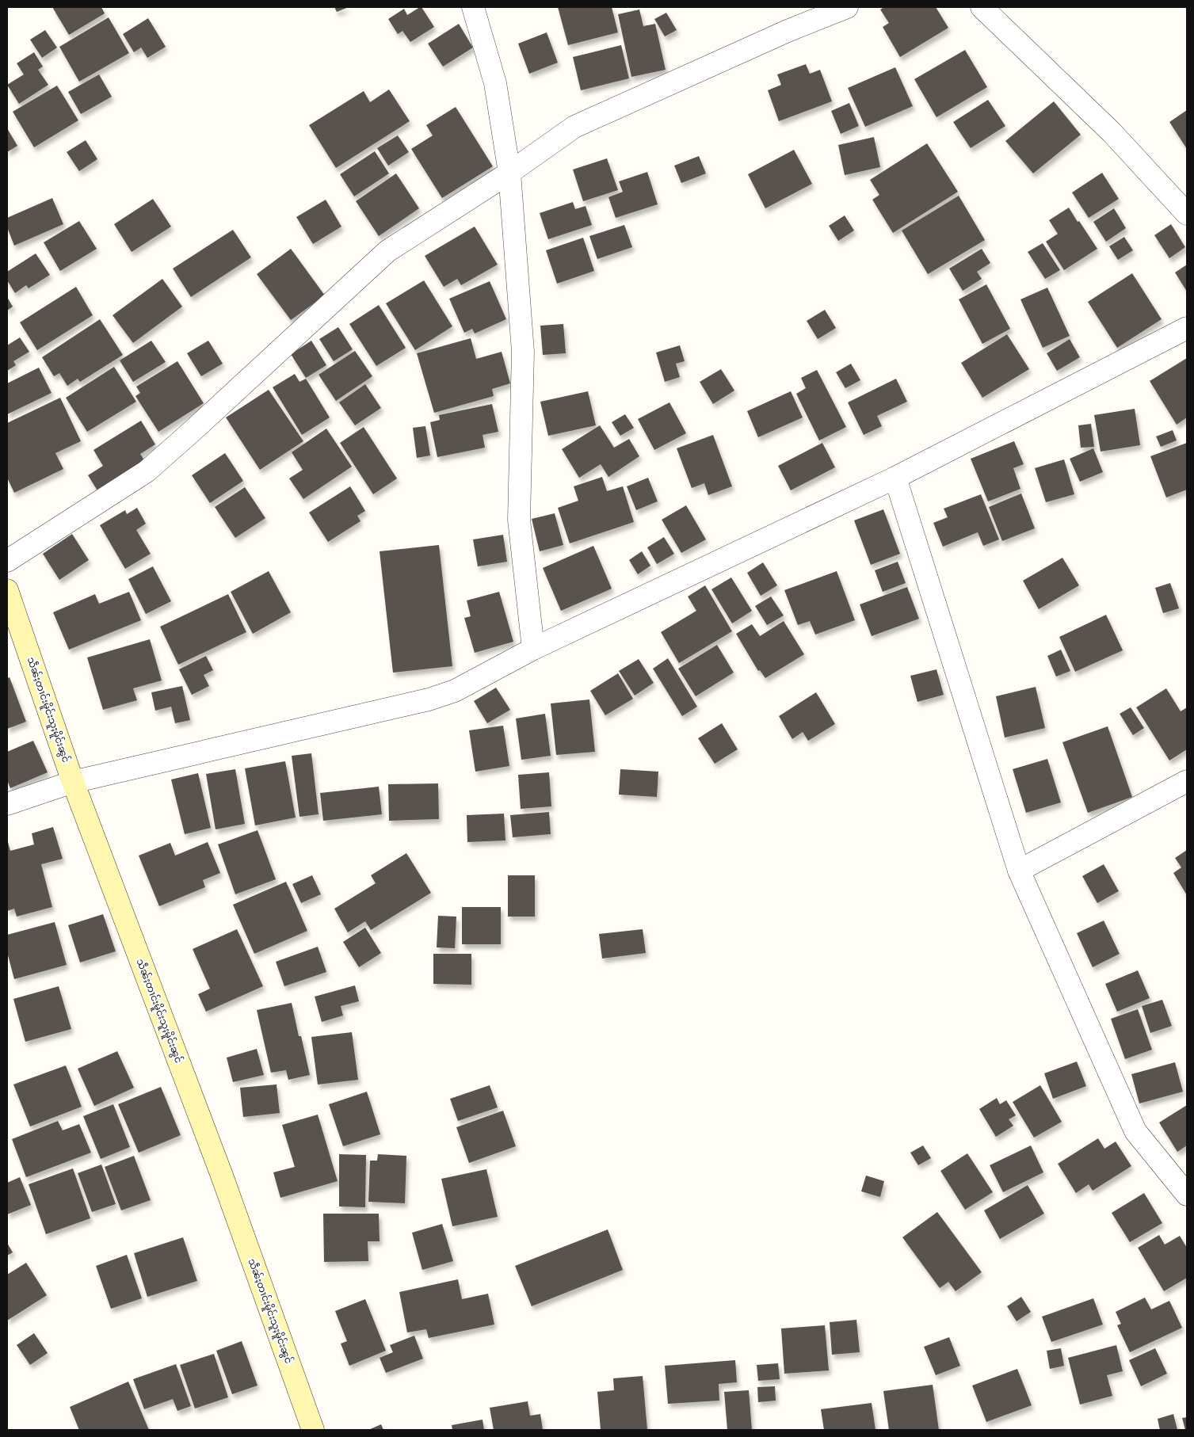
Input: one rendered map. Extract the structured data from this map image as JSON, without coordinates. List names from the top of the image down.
{
  "streets": {
    "main road": ["သဵၼ်ႈတၢင်းမိူင်းသူႈမိူင်းၼွင်"]
  }
}
